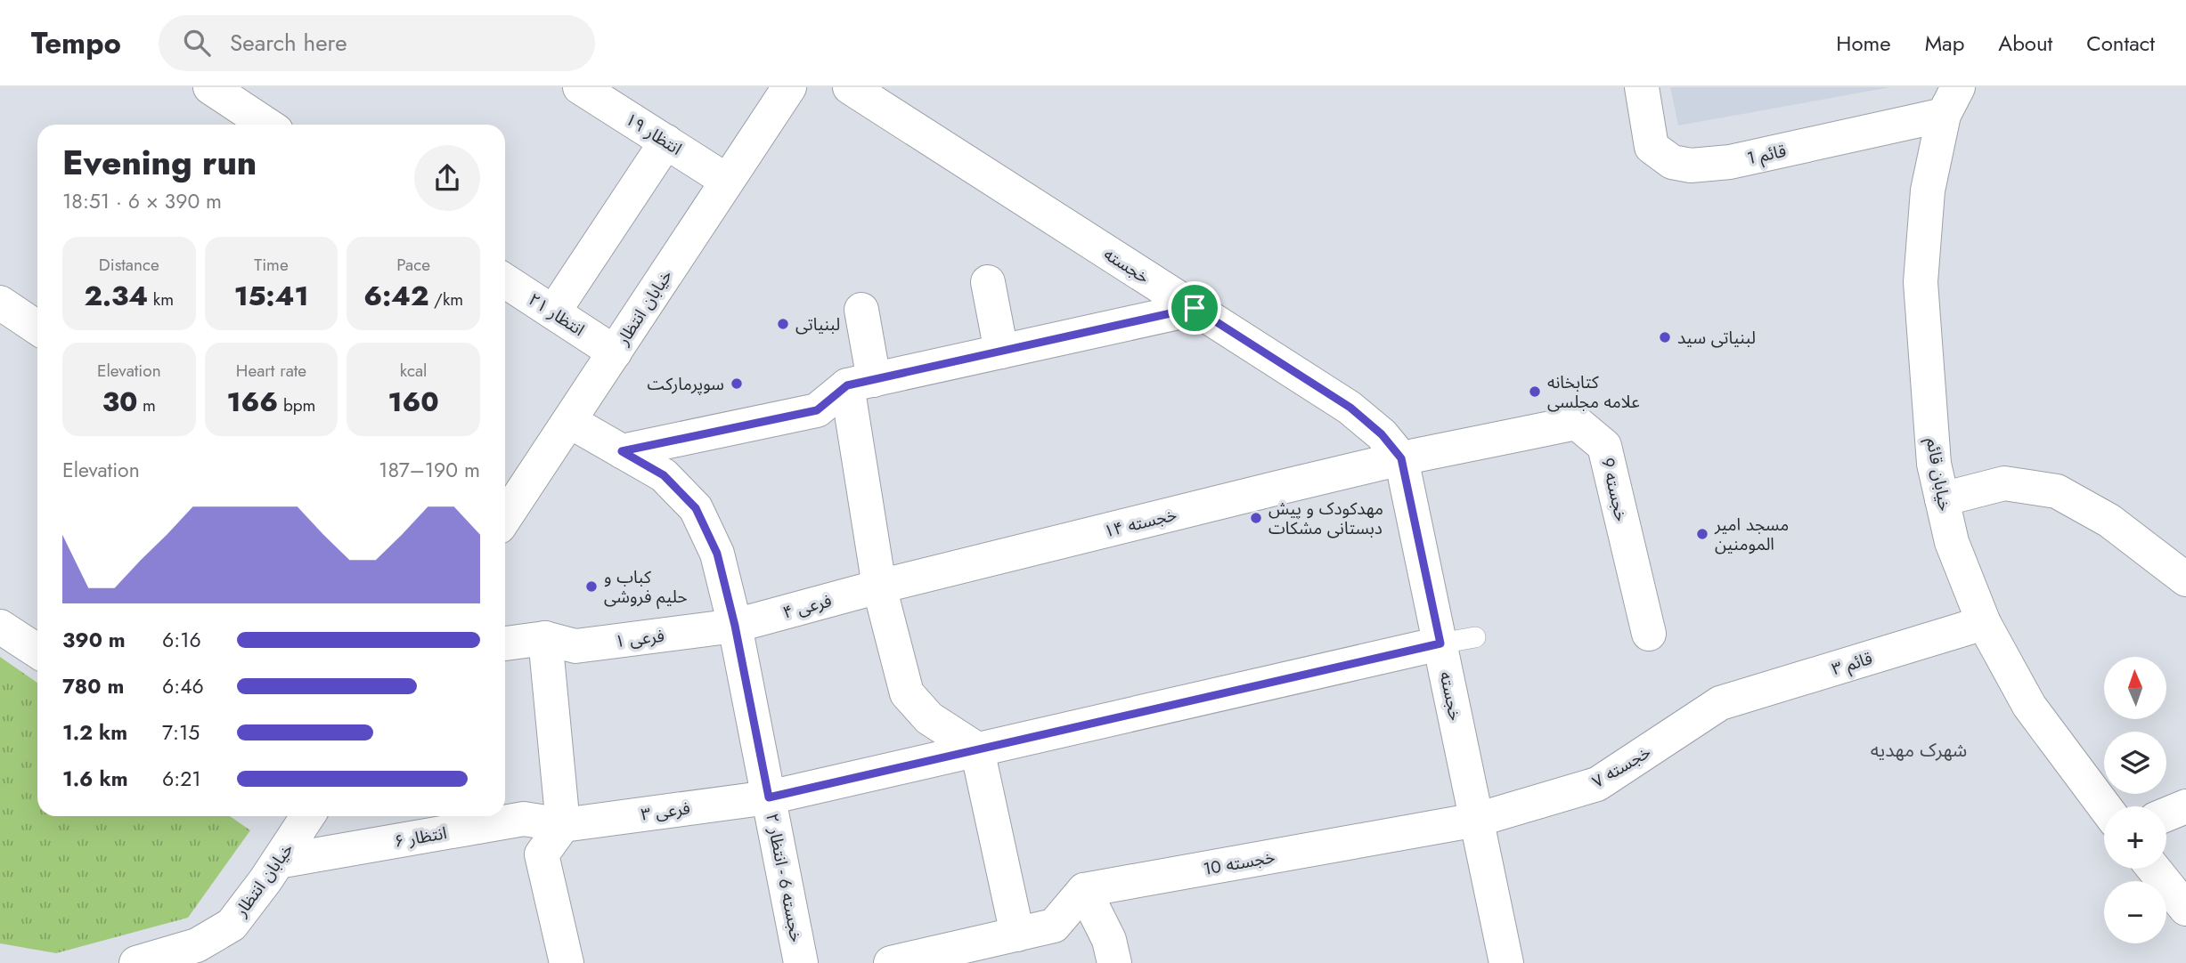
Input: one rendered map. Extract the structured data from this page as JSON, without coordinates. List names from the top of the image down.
{
  "streets": {
    "street": [
      "انتظار ۱۹",
      "قائم 1",
      "خجسته",
      "خیابان انتظار",
      "انتظار ۲۱",
      "خیابان قائم",
      "خجسته 9",
      "خجسته ۱۴",
      "فرعی ۴",
      "فرعی ۱",
      "قائم ۳",
      "خجسته ۷",
      "فرعی ۳",
      "انتظار ۶",
      "خجسته 10",
      "خجسته 6 - انتظار ۲"
    ]
  },
  "crossings": [
    ["انتظار ۱۹", "خیابان انتظار"],
    ["قائم 1", "خیابان قائم"],
    ["خجسته", "خجسته 9"],
    ["خجسته", "خجسته ۱۴"],
    ["خجسته", "خجسته ۷"],
    ["خجسته", "فرعی ۳"],
    ["خجسته", "خجسته 10"],
    ["خیابان انتظار", "انتظار ۲۱"],
    ["خیابان انتظار", "انتظار ۶"],
    ["خیابان انتظار", "خجسته 6 - انتظار ۲"],
    ["خیابان قائم", "قائم ۳"],
    ["خجسته 9", "خجسته ۱۴"],
    ["خجسته ۱۴", "فرعی ۴"],
    ["فرعی ۴", "فرعی ۱"],
    ["فرعی ۴", "خجسته 6 - انتظار ۲"],
    ["فرعی ۱", "خجسته 6 - انتظار ۲"],
    ["قائم ۳", "خجسته ۷"],
    ["خجسته ۷", "خجسته 10"],
    ["فرعی ۳", "انتظار ۶"],
    ["فرعی ۳", "خجسته 6 - انتظار ۲"]
  ],
  "districts": ["شهرک مهدیه"],
  "places": [
    "لبنیاتی",
    "لبنیاتی سید",
    "سوپرمارکت",
    "کتابخانه علامه مجلسی",
    "مهدکودک و پیش دبستانی مشکات",
    "مسجد امیر المومنین",
    "کباب و حلیم فروشی"
  ],
  "north": "top",
  "page": {
    "header": "Tempo",
    "search": "Search here",
    "nav": [
      "Home",
      "Map",
      "About",
      "Contact"
    ],
    "heading": ["Evening run", "18:51 · 6 × 390 m"],
    "stats": [
      ["Distance", "2.34 km"],
      ["Time", "15:41"],
      ["Pace", "6:42 /km"],
      ["Elevation", "30 m"],
      ["Heart rate", "166 bpm"],
      ["kcal", "160"]
    ],
    "chart": ["Elevation", "187–190 m"],
    "list": [
      {
        "name": "390 m",
        "note": "6:16"
      },
      {
        "name": "780 m",
        "note": "6:46"
      },
      {
        "name": "1.2 km",
        "note": "7:15"
      },
      {
        "name": "1.6 km",
        "note": "6:21"
      }
    ],
    "map_buttons": ["+", "−"]
  }
}
